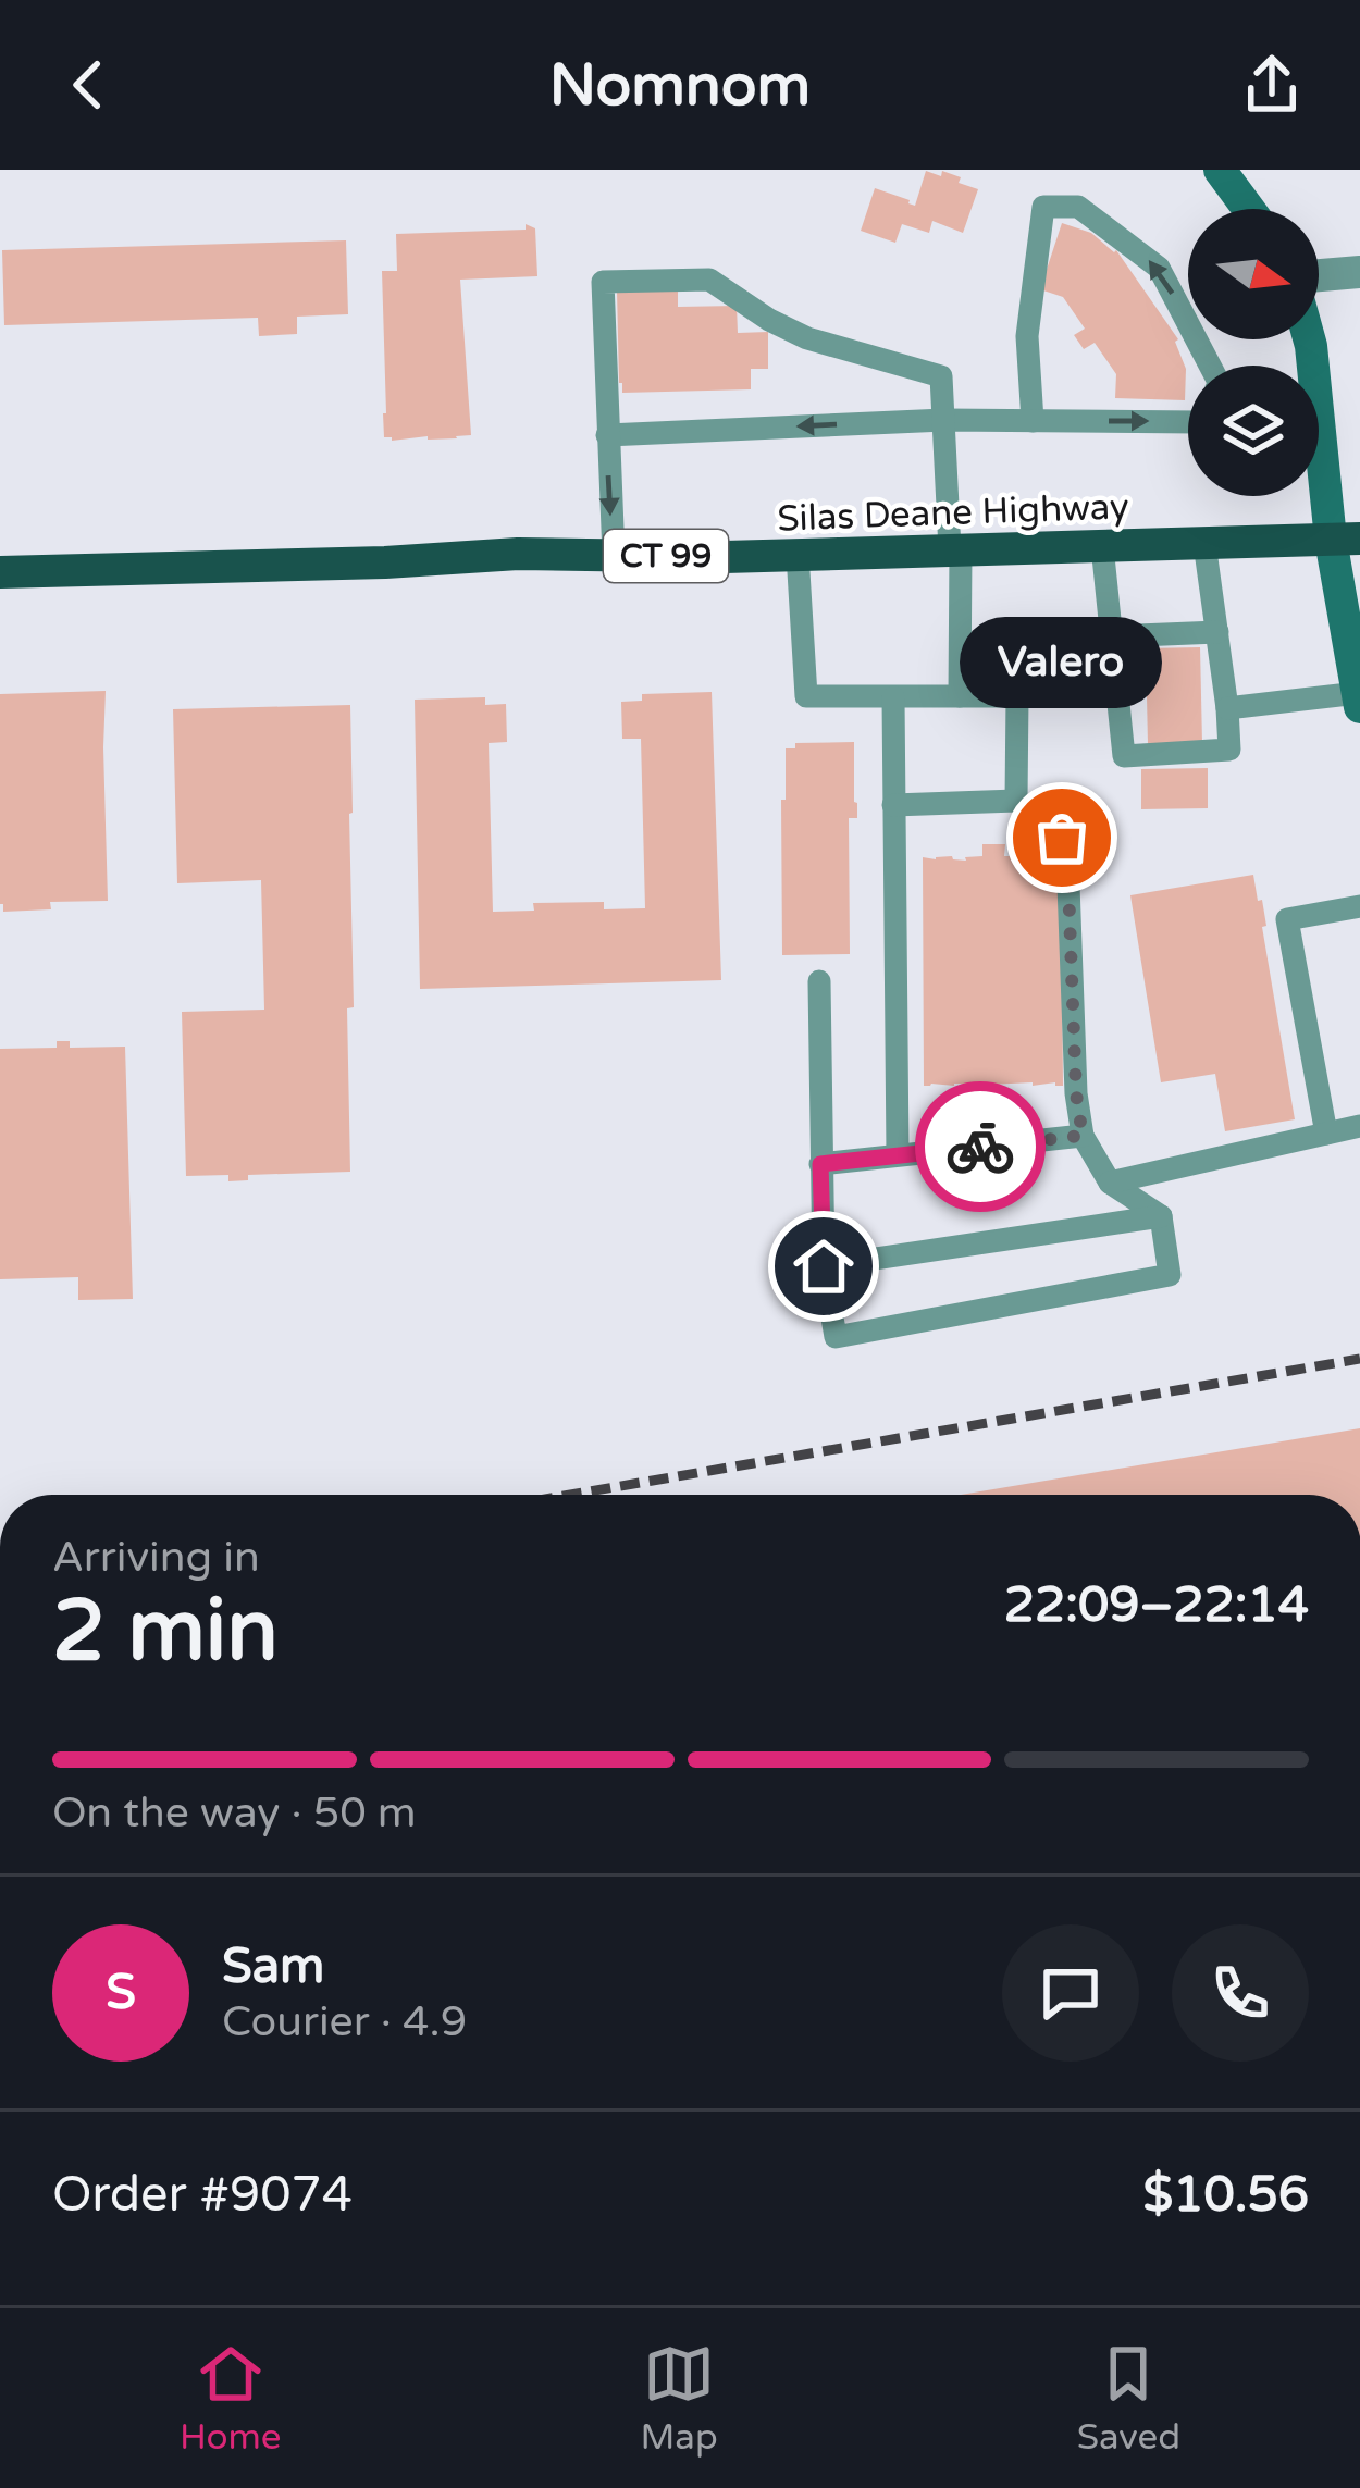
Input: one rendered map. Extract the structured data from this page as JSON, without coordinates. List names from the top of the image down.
{
  "streets": {
    "main road": ["Silas Deane Highway", "CT 99"]
  },
  "places": ["Valero"],
  "north": "right",
  "page": {
    "header": "Nomnom",
    "bubble": "Valero",
    "heading": ["2 min", "Arriving in", "22:09–22:14"],
    "panel": [
      "Sam",
      "Courier · 4.9",
      "Order #9074",
      "$10.56"
    ],
    "bar": "On the way · 50 m",
    "round": "S",
    "tabs": ["Home", "Map", "Saved"]
  }
}
